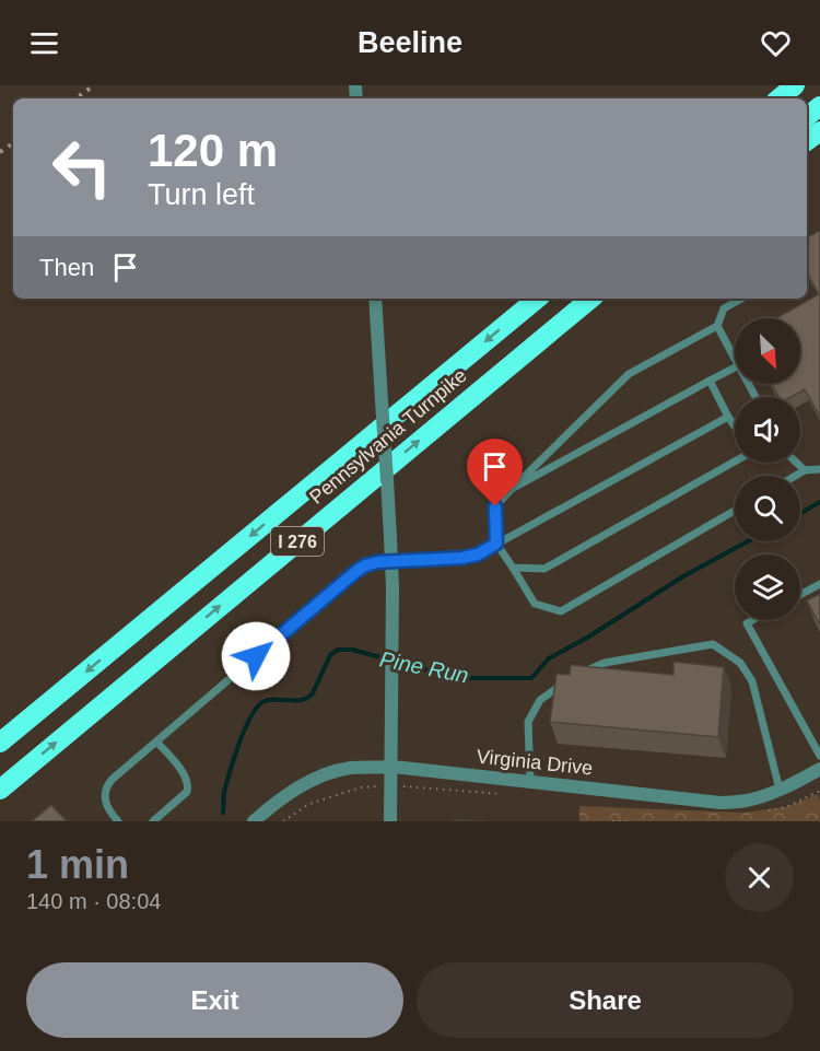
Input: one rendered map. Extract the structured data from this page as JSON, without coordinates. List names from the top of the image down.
{
  "streets": {
    "highway": ["Pennsylvania Turnpike", "I 276"],
    "street": ["Virginia Drive"]
  },
  "water": ["Pine Run"],
  "north": "bottom right",
  "page": {
    "header": "Beeline",
    "turn": ["120 m", "Turn left"],
    "then": "Then",
    "heading": ["1 min", "140 m · 08:04"],
    "buttons": ["Exit", "Share"]
  }
}
